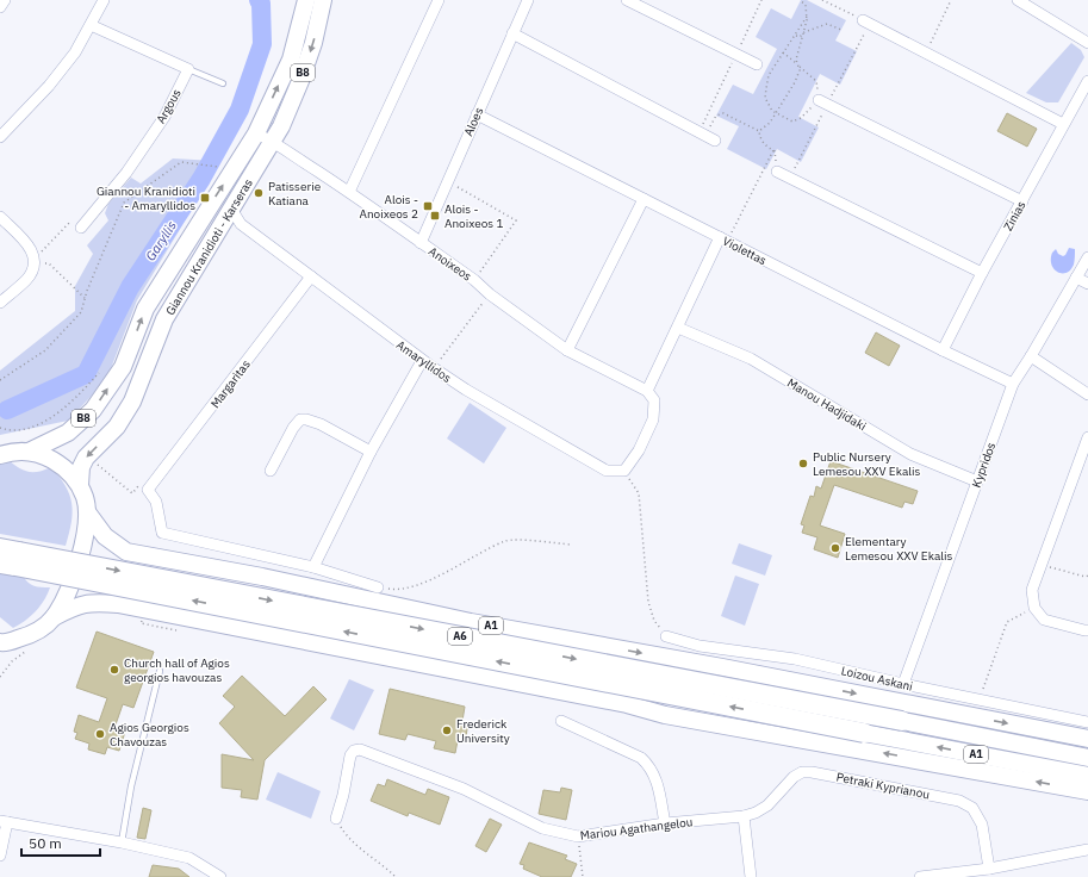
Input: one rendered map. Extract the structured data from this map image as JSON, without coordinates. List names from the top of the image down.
{
  "streets": {
    "highway": ["A6"],
    "main road": ["B8", "Giannou Kranidioti - Karseras", "A1"],
    "street": [
      "Argous",
      "Aloes",
      "Zinias",
      "Violettas",
      "Anoixeos",
      "Amaryllidos",
      "Margaritas",
      "Manou Hadjidaki",
      "Kypridos",
      "Loizou Askani",
      "Petraki Kyprianou",
      "Mariou Agathangelou"
    ]
  },
  "crossings": [
    ["B8", "Giannou Kranidioti - Karseras"],
    ["B8", "A1"],
    ["Aloes", "Violettas"],
    ["Aloes", "Anoixeos"],
    ["Zinias", "Violettas"],
    ["Giannou Kranidioti - Karseras", "Anoixeos"],
    ["Giannou Kranidioti - Karseras", "Amaryllidos"],
    ["Violettas", "Kypridos"],
    ["Amaryllidos", "Margaritas"],
    ["Manou Hadjidaki", "Kypridos"],
    ["Kypridos", "Loizou Askani"],
    ["A1", "A6"],
    ["Petraki Kyprianou", "Mariou Agathangelou"]
  ],
  "water": ["Garyllis"],
  "places": {
    "other": [
      "Patisserie Katiana",
      "Public Nursery Lemesou XXV Ekalis",
      "Elementary Lemesou XXV Ekalis",
      "Church hall of Agios georgios havouzas",
      "Frederick University",
      "Agios Georgios Chavouzas"
    ],
    "transit": ["Giannou Kranidioti - Amaryllidos", "Alois - Anoixeos 2", "Alois - Anoixeos 1"]
  },
  "scale_bar": "50 m"
}
